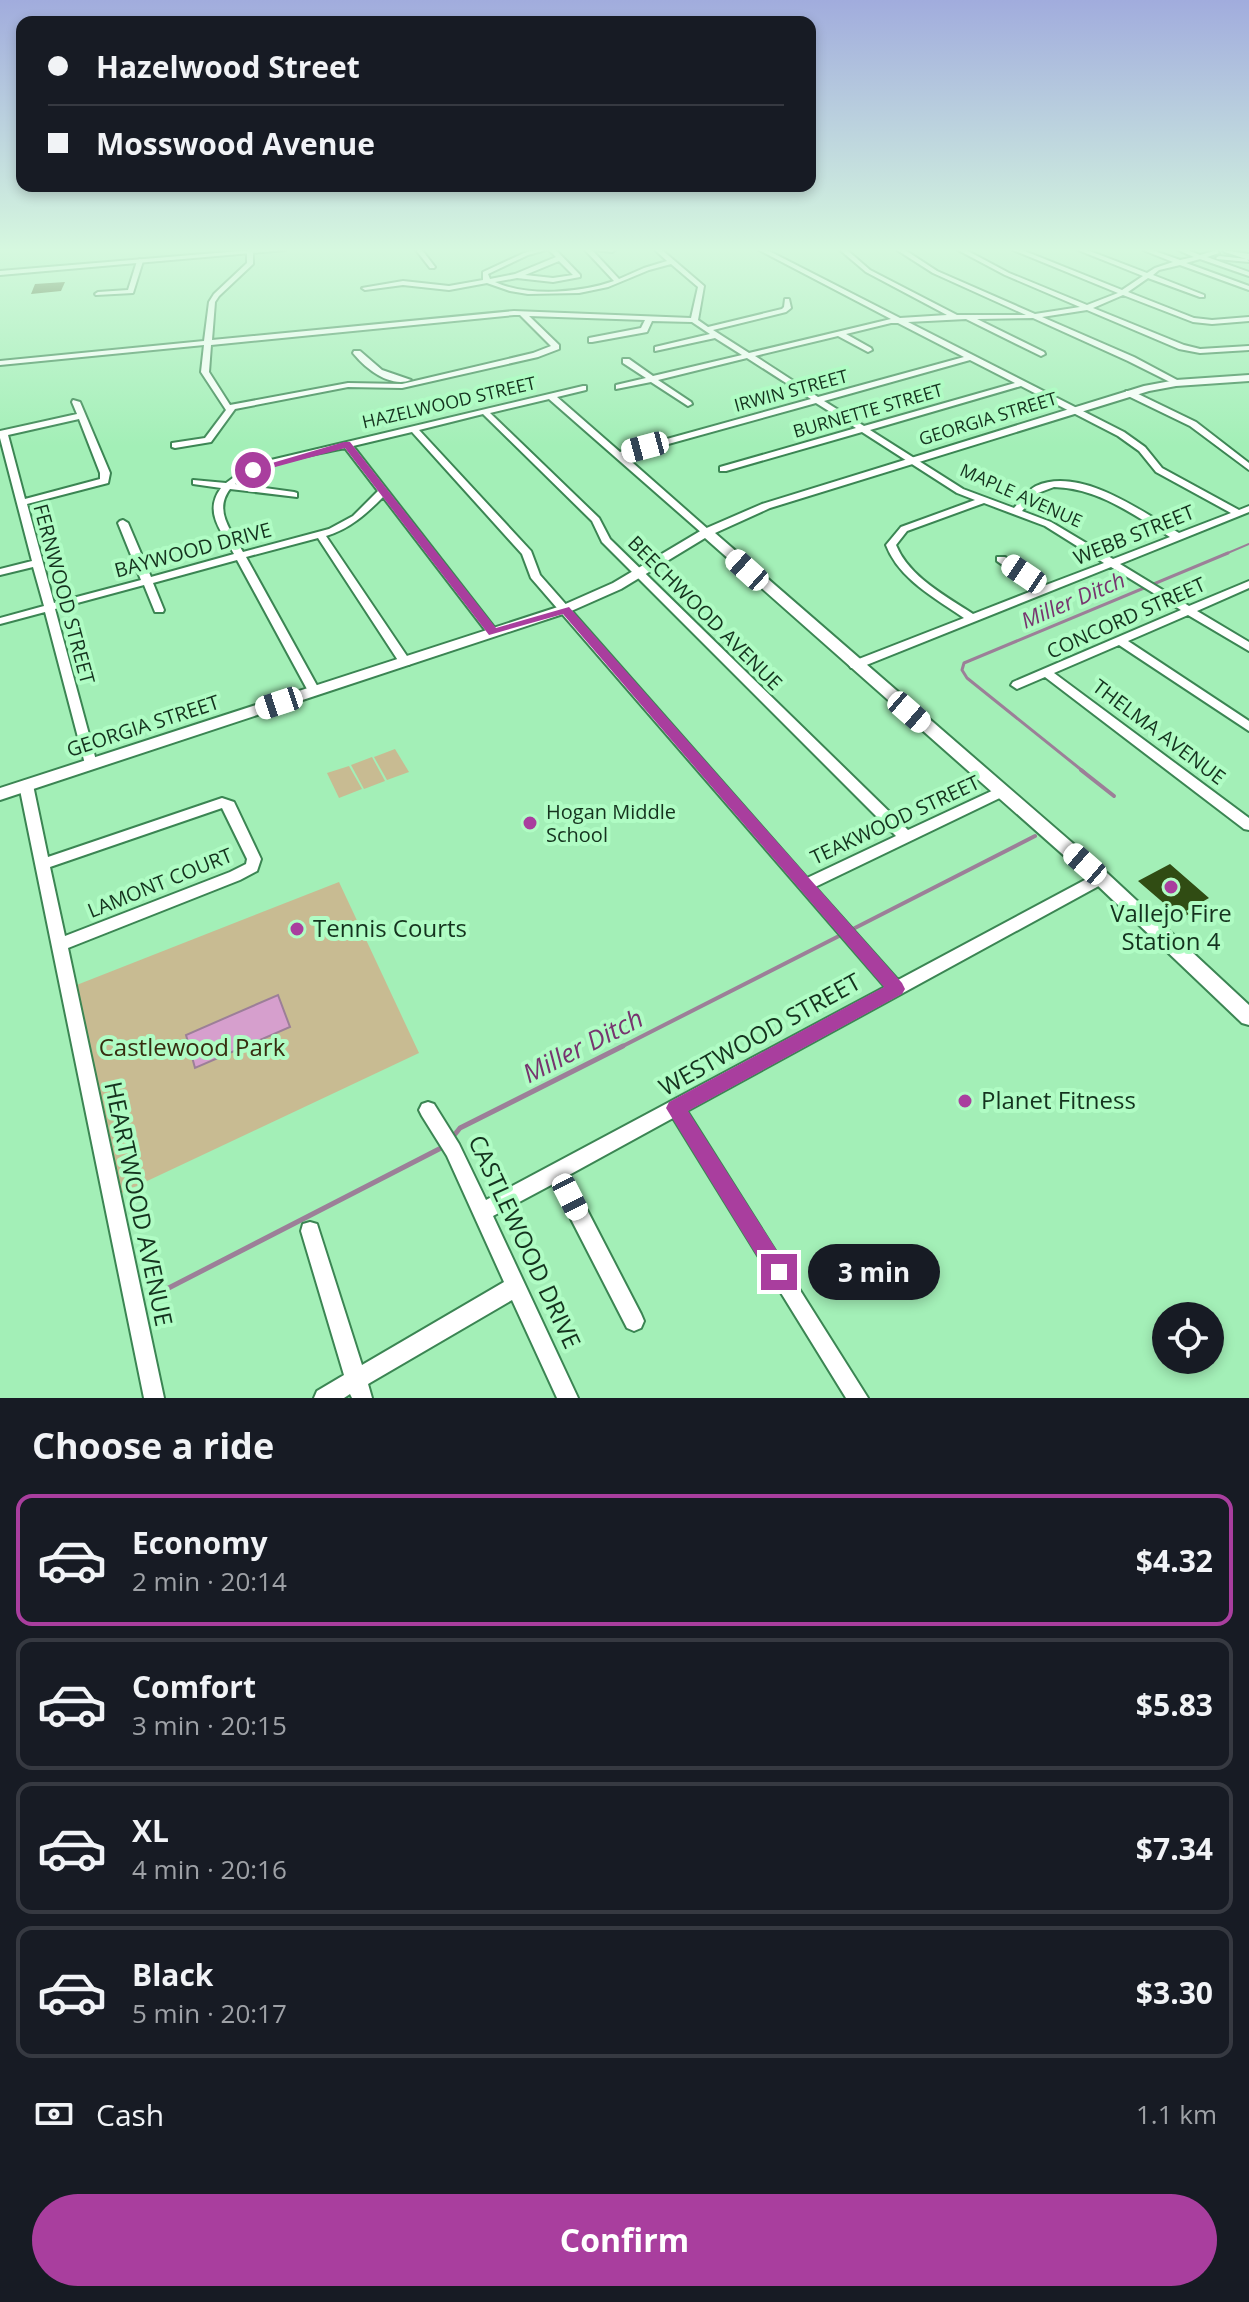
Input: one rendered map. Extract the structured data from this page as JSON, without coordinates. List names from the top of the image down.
{
  "streets": {
    "main road": ["GEORGIA STREET"],
    "street": [
      "IRWIN STREET",
      "HAZELWOOD STREET",
      "BURNETTE STREET",
      "MAPLE AVENUE",
      "WEBB STREET",
      "BAYWOOD DRIVE",
      "FERNWOOD STREET",
      "BEECHWOOD AVENUE",
      "CONCORD STREET",
      "THELMA AVENUE",
      "TEAKWOOD STREET",
      "LAMONT COURT",
      "WESTWOOD STREET",
      "HEARTWOOD AVENUE",
      "CASTLEWOOD DRIVE"
    ]
  },
  "crossings": [
    ["IRWIN STREET", "MAPLE AVENUE"],
    ["HAZELWOOD STREET", "BEECHWOOD AVENUE"],
    ["BURNETTE STREET", "MAPLE AVENUE"],
    ["GEORGIA STREET", "MAPLE AVENUE"],
    ["GEORGIA STREET", "FERNWOOD STREET"],
    ["GEORGIA STREET", "BEECHWOOD AVENUE"],
    ["GEORGIA STREET", "HEARTWOOD AVENUE"],
    ["MAPLE AVENUE", "WEBB STREET"],
    ["MAPLE AVENUE", "CONCORD STREET"],
    ["BAYWOOD DRIVE", "FERNWOOD STREET"],
    ["BEECHWOOD AVENUE", "TEAKWOOD STREET"],
    ["CONCORD STREET", "THELMA AVENUE"],
    ["LAMONT COURT", "HEARTWOOD AVENUE"],
    ["WESTWOOD STREET", "CASTLEWOOD DRIVE"]
  ],
  "water": ["Miller Ditch"],
  "parks": ["Castlewood Park"],
  "places": [
    "Hogan Middle School",
    "Vallejo Fire Station 4",
    "Tennis Courts",
    "Planet Fitness"
  ],
  "page": {
    "banner": ["Hazelwood Street", "Mosswood Avenue"],
    "bubble": "3 min",
    "heading": "Choose a ride",
    "list": [
      {
        "name": "Economy",
        "note": "2 min · 20:14",
        "value": "$4.32"
      },
      {
        "name": "Comfort",
        "note": "3 min · 20:15",
        "value": "$5.83"
      },
      {
        "name": "XL",
        "note": "4 min · 20:16",
        "value": "$7.34"
      },
      {
        "name": "Black",
        "note": "5 min · 20:17",
        "value": "$3.30"
      }
    ],
    "pay": ["Cash", "1.1 km"],
    "buttons": "Confirm"
  }
}
